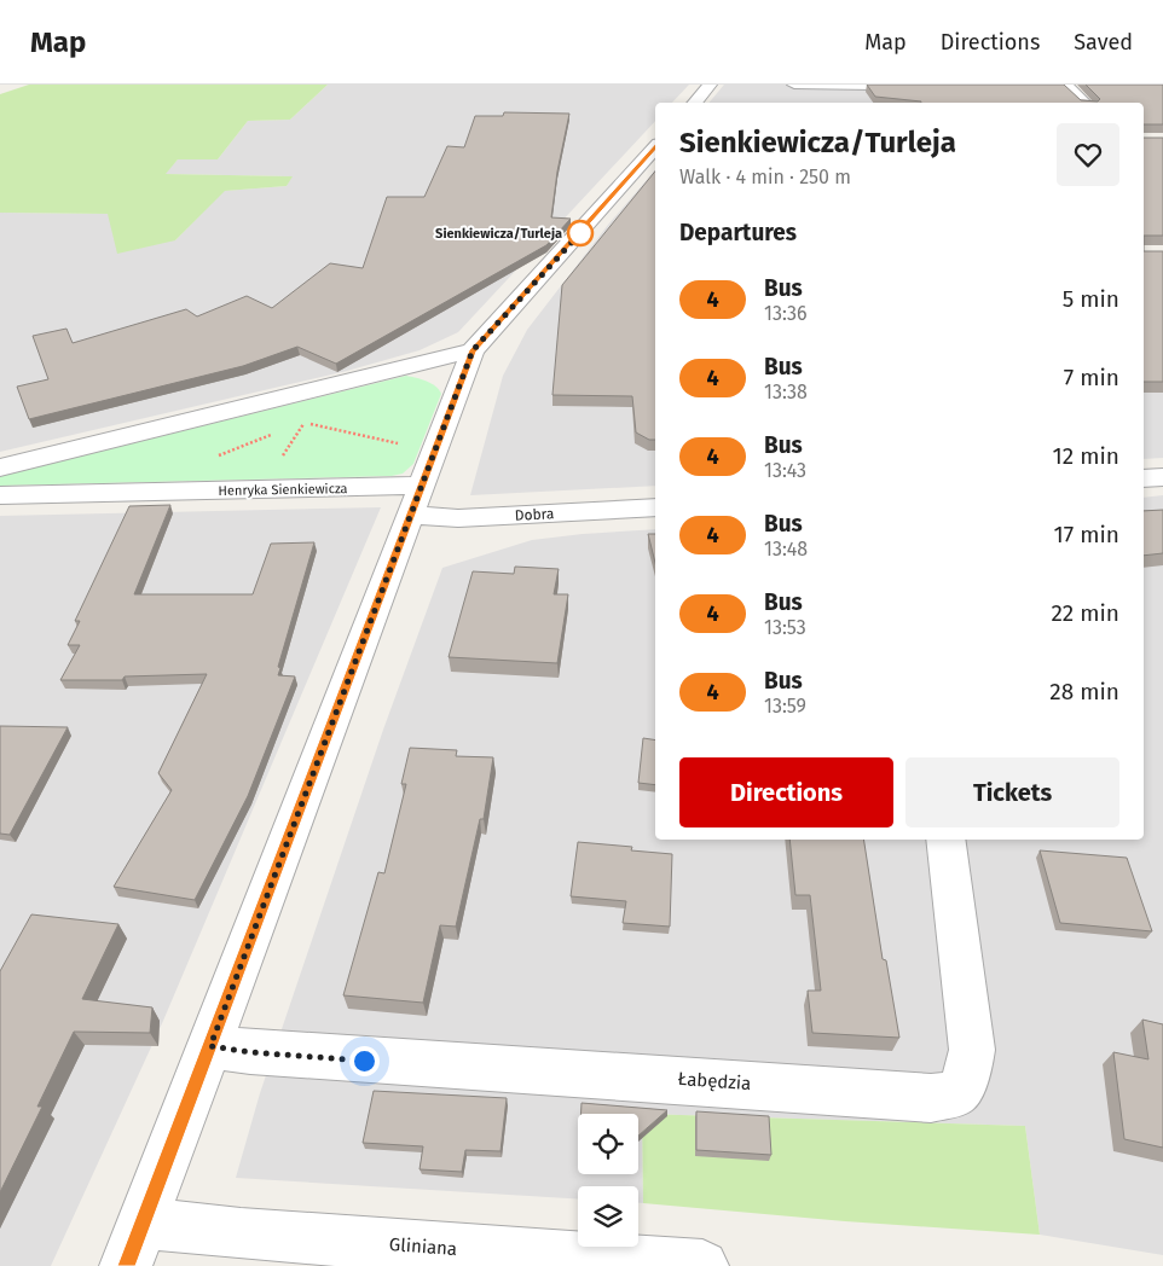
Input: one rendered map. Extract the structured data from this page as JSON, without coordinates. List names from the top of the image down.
{
  "streets": {
    "street": [
      "Henryka Sienkiewicza",
      "Dobra",
      "Łabędzia",
      "Gliniana"
    ]
  },
  "crossings": [
    ["Henryka Sienkiewicza", "Dobra"]
  ],
  "places": ["Sienkiewicza/Turleja"],
  "lines": ["bus line 4"],
  "page": {
    "header": "Map",
    "nav": ["Map", "Directions", "Saved"],
    "heading": [
      ["Sienkiewicza/Turleja", "Walk · 4 min · 250 m"],
      "Departures"
    ],
    "list": [
      {
        "mark": "4",
        "name": "Bus",
        "note": "13:36",
        "value": "5 min"
      },
      {
        "mark": "4",
        "name": "Bus",
        "note": "13:38",
        "value": "7 min"
      },
      {
        "mark": "4",
        "name": "Bus",
        "note": "13:43",
        "value": "12 min"
      },
      {
        "mark": "4",
        "name": "Bus",
        "note": "13:48",
        "value": "17 min"
      },
      {
        "mark": "4",
        "name": "Bus",
        "note": "13:53",
        "value": "22 min"
      },
      {
        "mark": "4",
        "name": "Bus",
        "note": "13:59",
        "value": "28 min"
      }
    ],
    "buttons": ["Directions", "Tickets"]
  }
}
